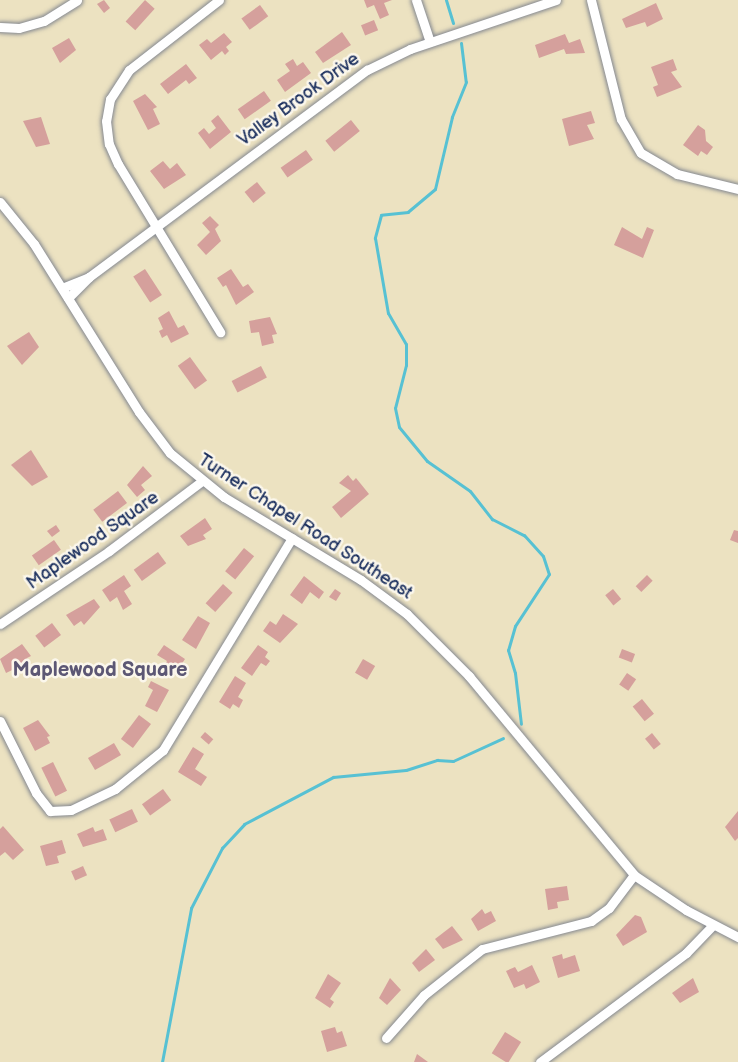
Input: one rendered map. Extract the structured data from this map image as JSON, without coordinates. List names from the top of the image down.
{
  "streets": {
    "street": ["Valley Brook Drive", "Turner Chapel Road Southeast", "Maplewood Square"]
  },
  "crossings": [
    ["Valley Brook Drive", "Turner Chapel Road Southeast"],
    ["Turner Chapel Road Southeast", "Maplewood Square"]
  ],
  "districts": ["Maplewood Square"]
}
